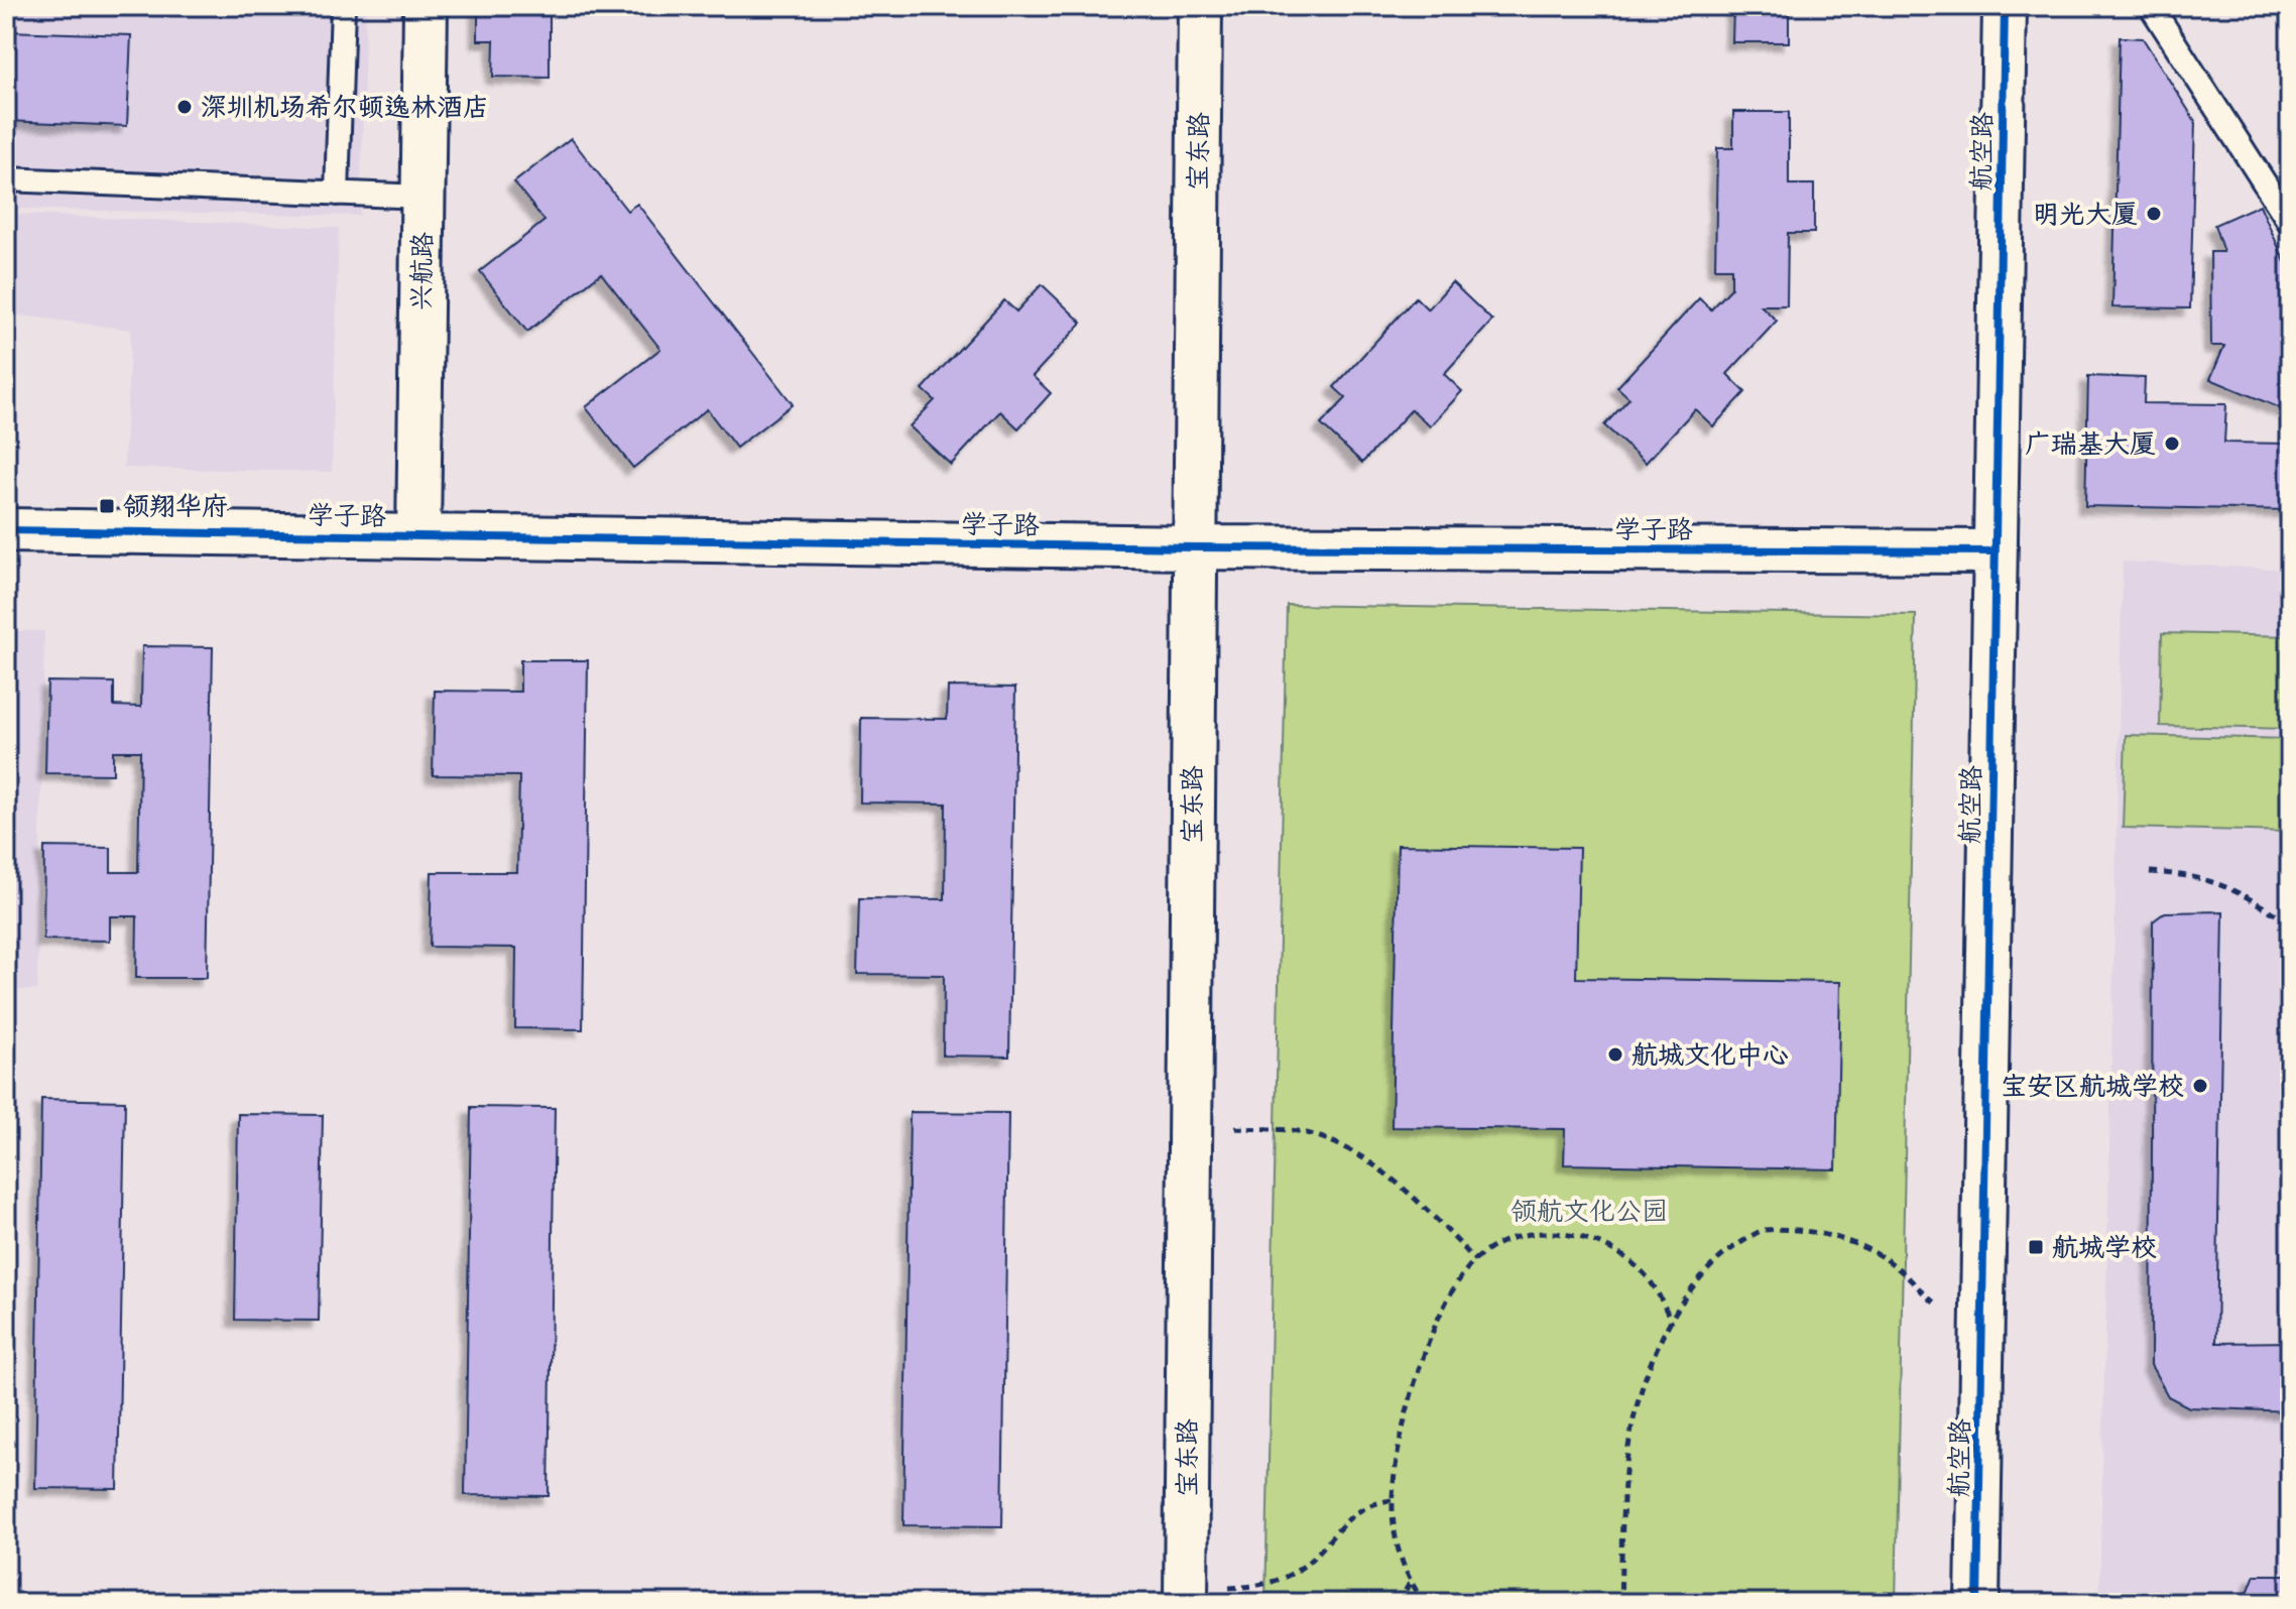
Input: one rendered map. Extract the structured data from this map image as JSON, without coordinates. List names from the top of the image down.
{
  "streets": {
    "street": [
      "宝东路",
      "航空路",
      "兴航路",
      "学子路"
    ]
  },
  "crossings": [
    ["宝东路", "学子路"],
    ["航空路", "学子路"],
    ["兴航路", "学子路"]
  ],
  "parks": ["领航文化公园"],
  "places": {
    "other": [
      "深圳机场希尔顿逸林酒店",
      "明光大厦",
      "广瑞基大厦",
      "航城文化中心",
      "宝安区航城学校"
    ],
    "transit": ["领翔华府", "航城学校"]
  }
}
